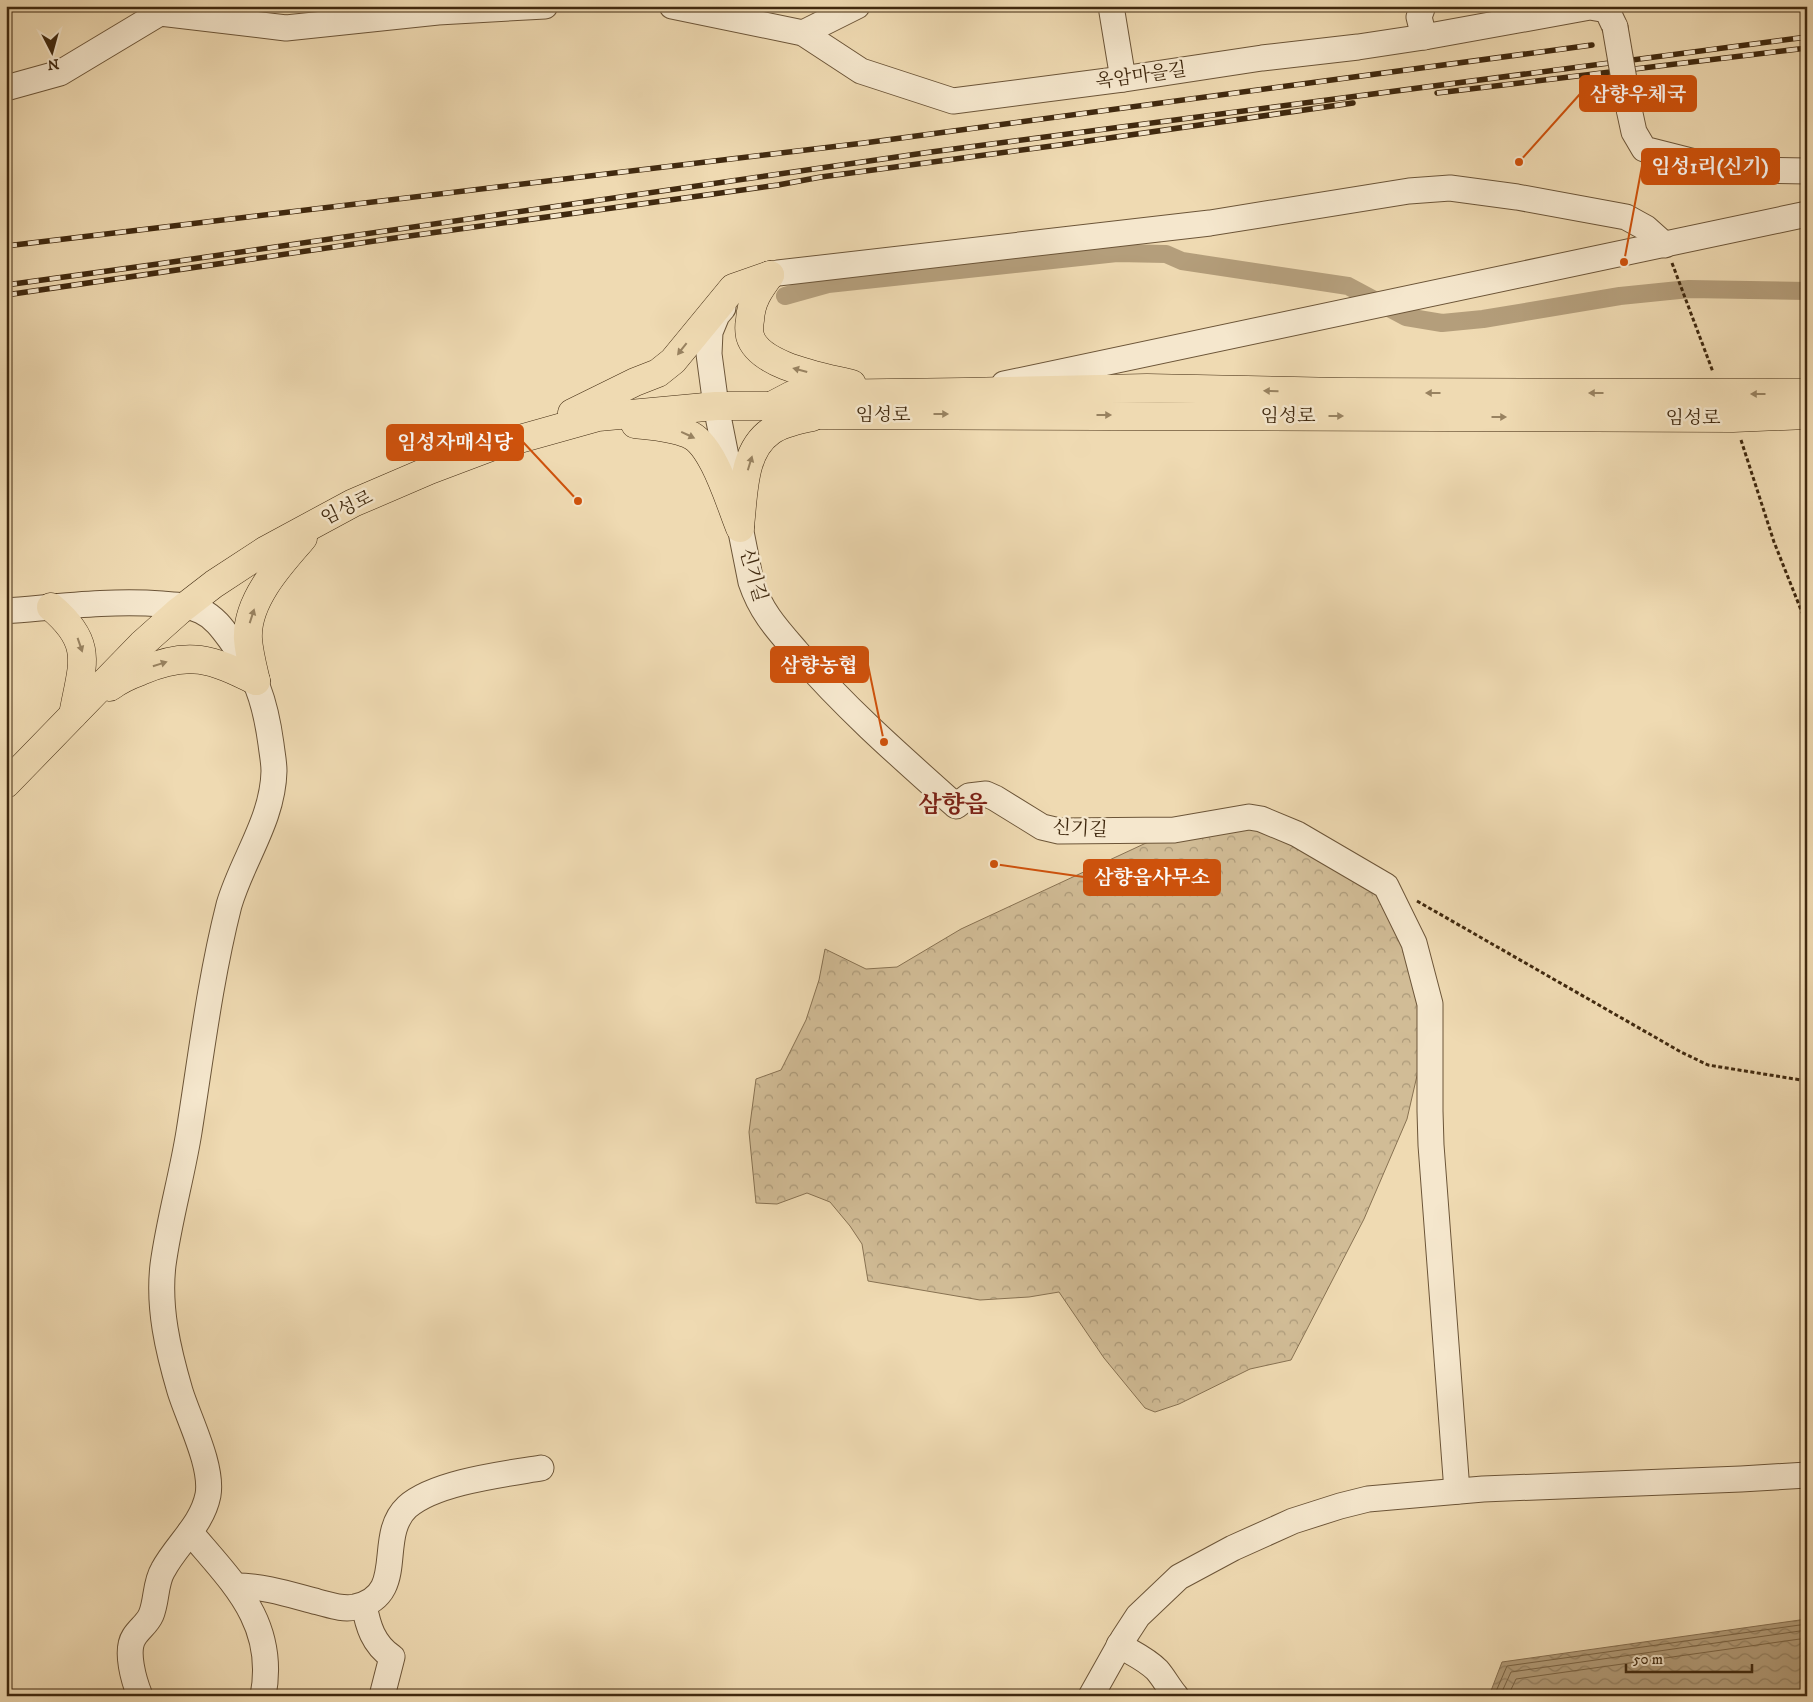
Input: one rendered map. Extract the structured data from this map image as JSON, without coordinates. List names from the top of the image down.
{
  "streets": {
    "main road": ["임성로"],
    "street": ["옥암마을길", "신기길"]
  },
  "crossings": [
    ["임성로", "신기길"]
  ],
  "districts": ["삼향읍"],
  "places": [
    "삼향우체국",
    "임성1리(신기)",
    "임성자매식당",
    "삼향농협",
    "삼향읍사무소"
  ],
  "scale_bar": "50 m",
  "north": "bottom"
}
